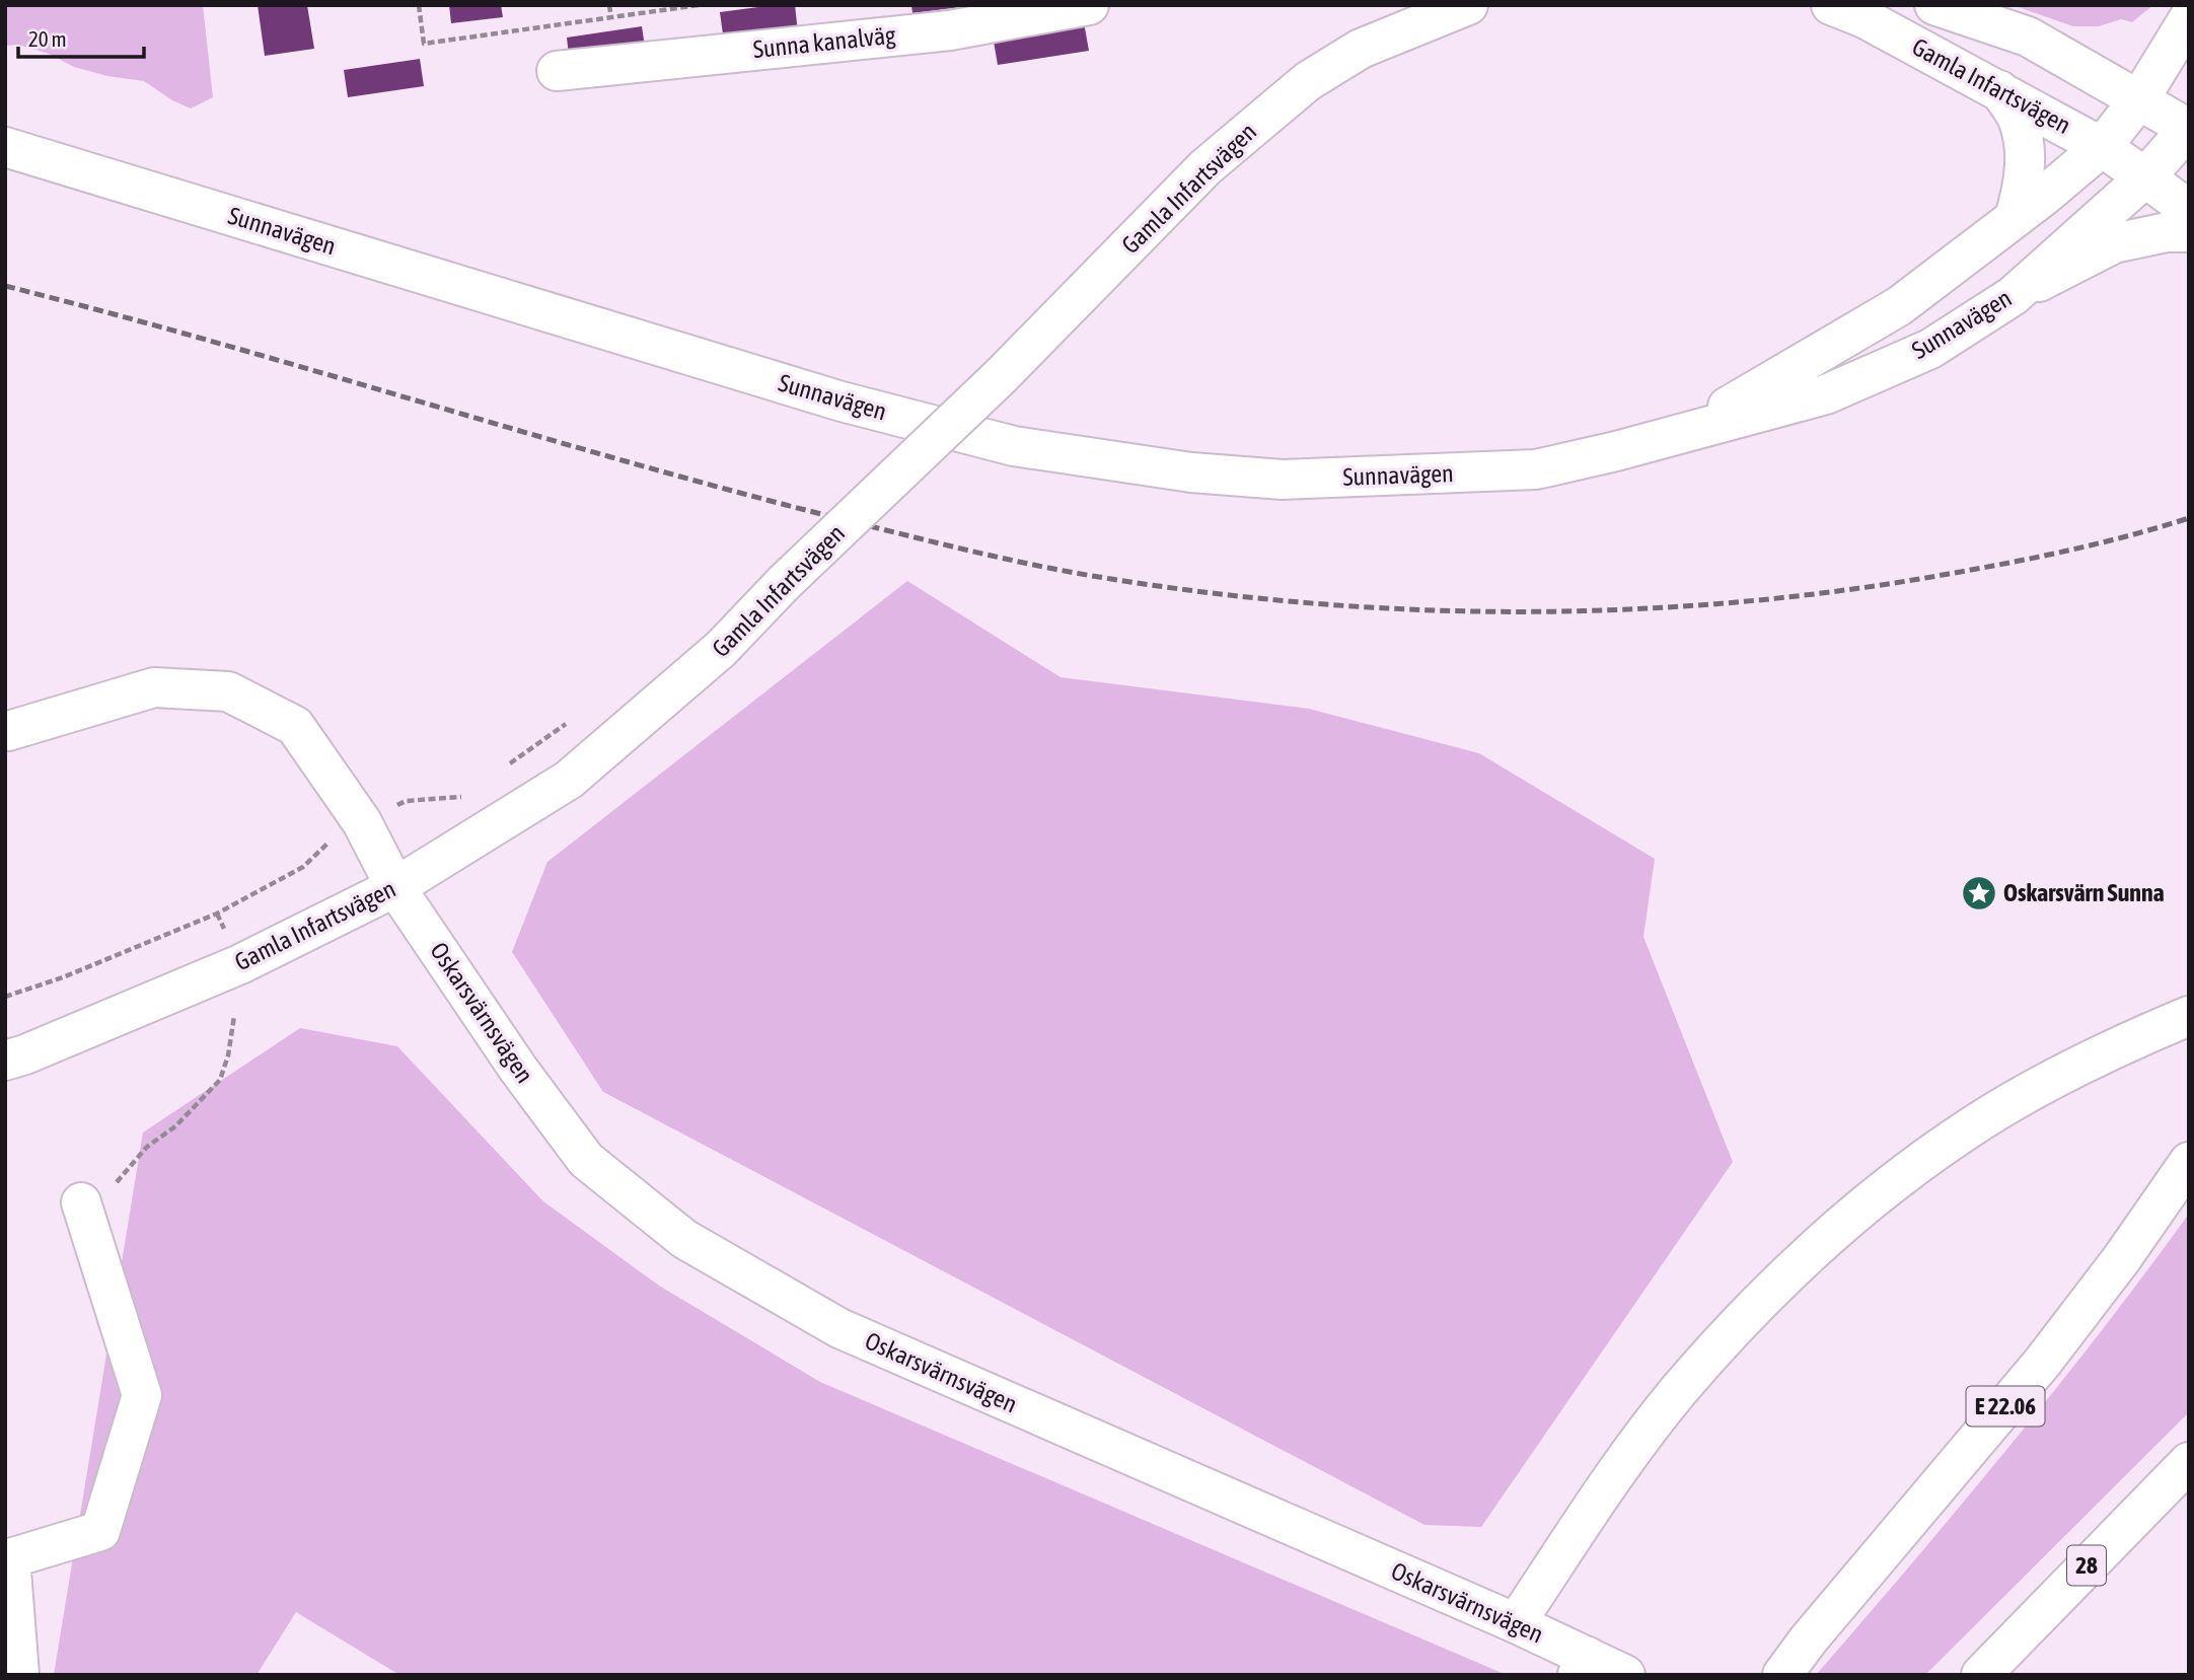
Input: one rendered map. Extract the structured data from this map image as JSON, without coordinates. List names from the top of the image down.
{
  "streets": {
    "main road": [
      "Sunna kanalväg",
      "Gamla Infartsvägen",
      "Sunnavägen",
      "Oskarsvärnsvägen",
      "E 22.06",
      "28"
    ]
  },
  "crossings": [
    ["Gamla Infartsvägen", "Sunnavägen"],
    ["Gamla Infartsvägen", "Oskarsvärnsvägen"]
  ],
  "places": {
    "place": ["Oskarsvärn Sunna"]
  },
  "scale_bar": "20 m"
}
